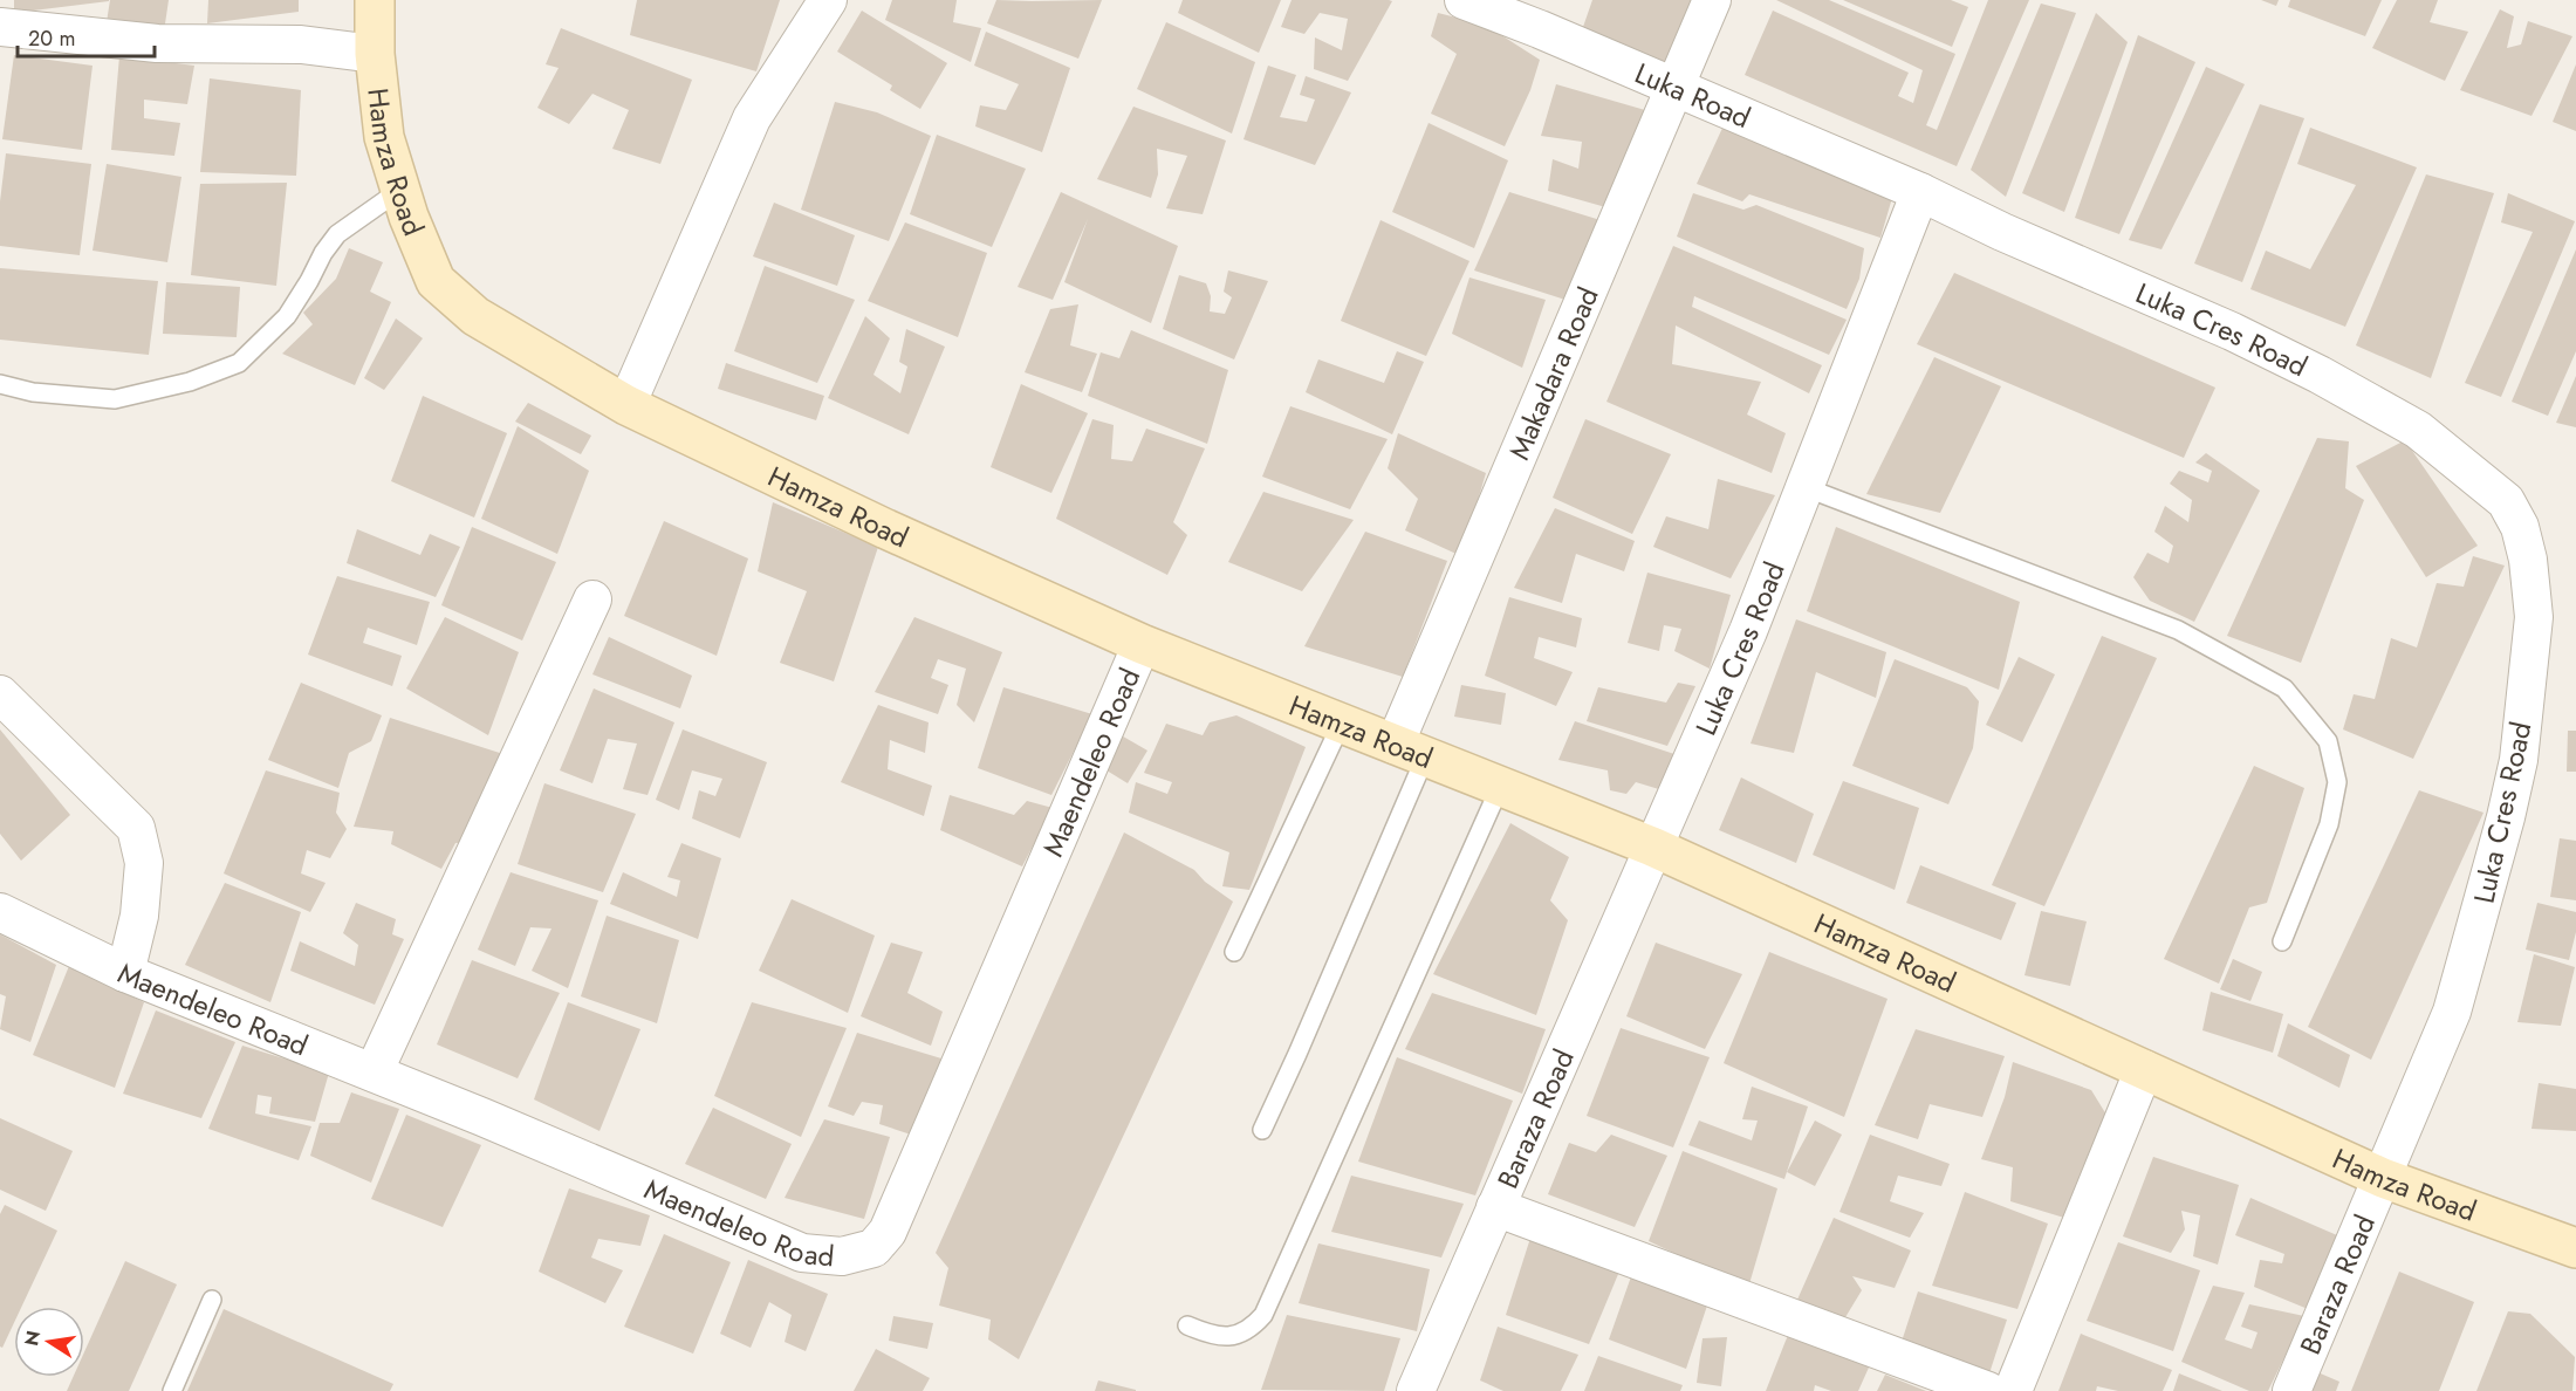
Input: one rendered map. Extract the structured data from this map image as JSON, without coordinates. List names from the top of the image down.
{
  "streets": {
    "street": [
      "Luka Road",
      "Hamza Road",
      "Luka Cres Road",
      "Makadara Road",
      "Maendeleo Road",
      "Baraza Road"
    ]
  },
  "crossings": [
    ["Luka Road", "Luka Cres Road"],
    ["Luka Road", "Makadara Road"],
    ["Hamza Road", "Luka Cres Road"],
    ["Hamza Road", "Makadara Road"],
    ["Hamza Road", "Maendeleo Road"],
    ["Hamza Road", "Baraza Road"],
    ["Luka Cres Road", "Baraza Road"]
  ],
  "scale_bar": "20 m",
  "north": "left"
}
